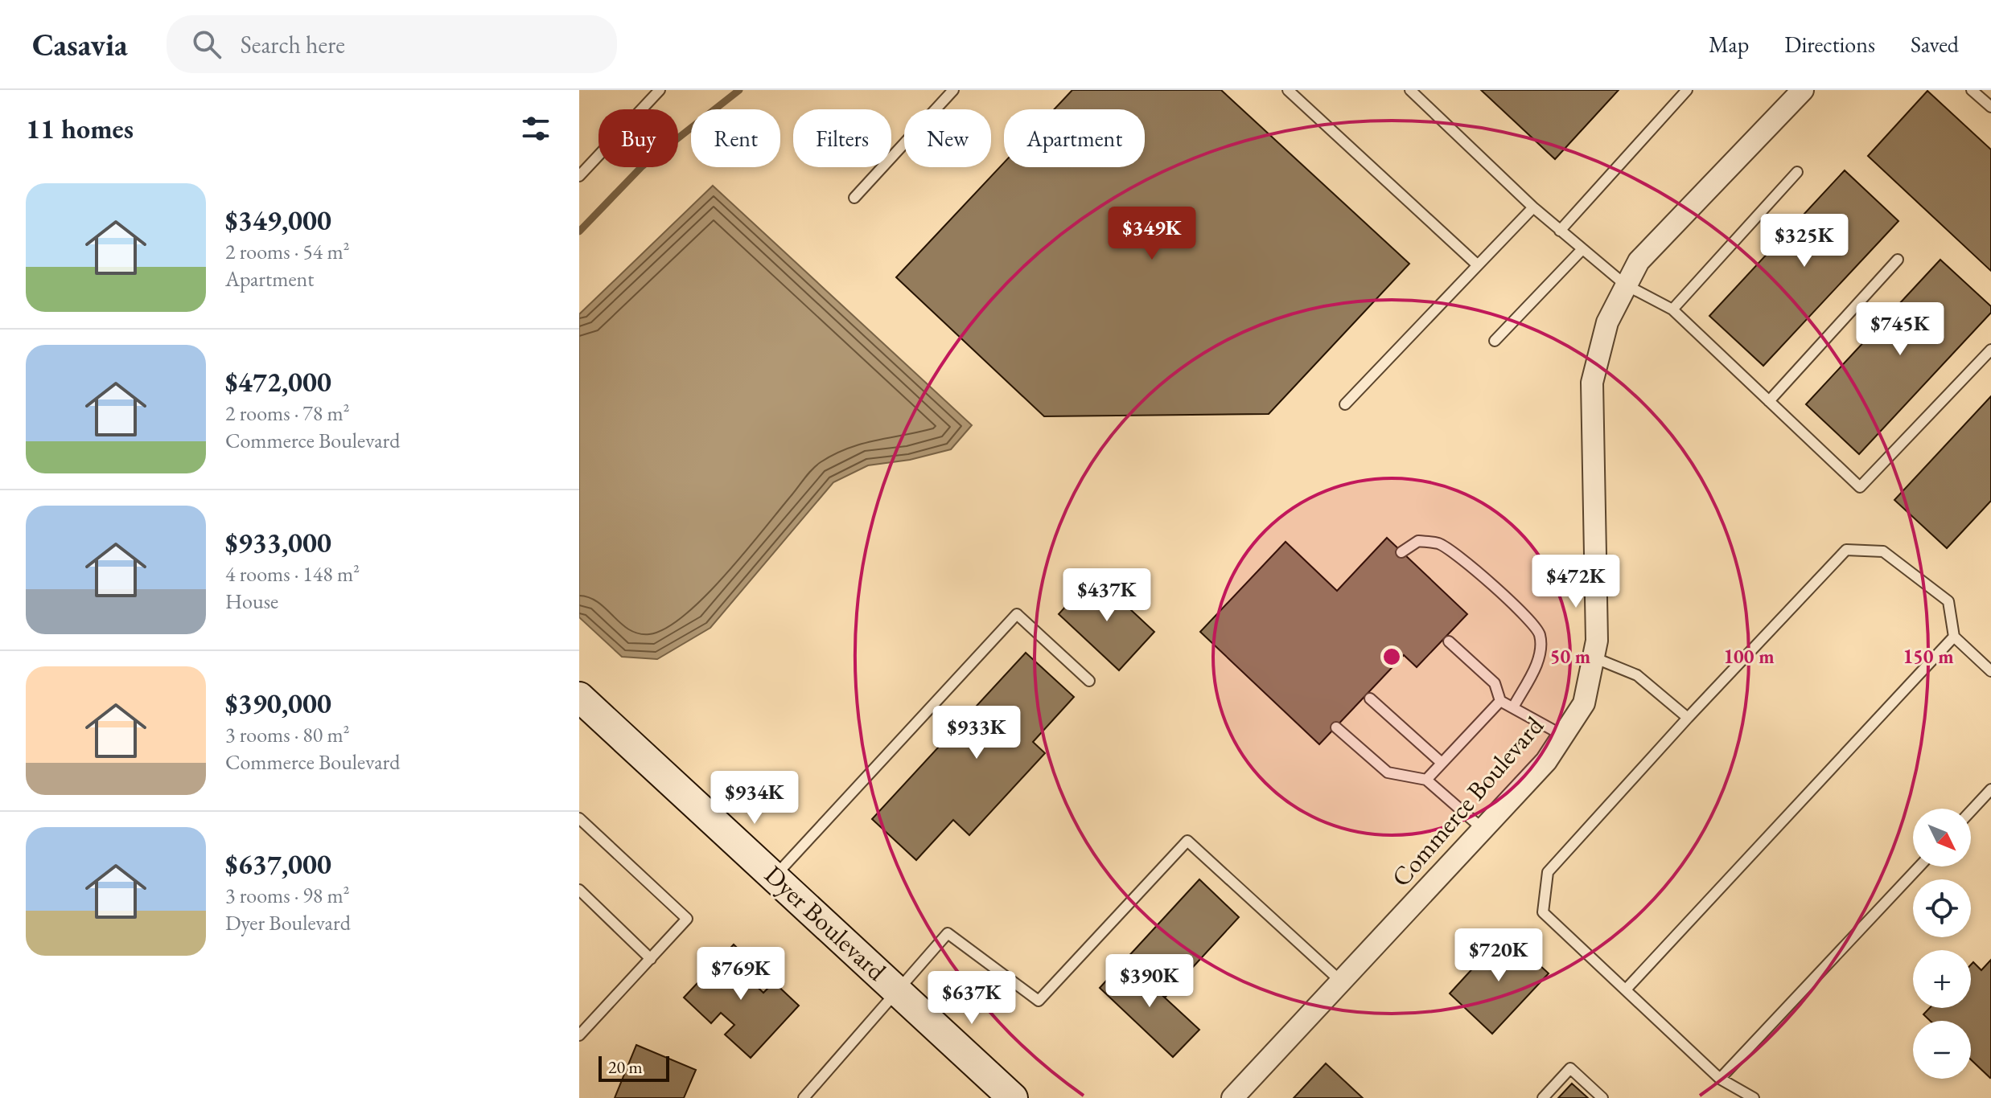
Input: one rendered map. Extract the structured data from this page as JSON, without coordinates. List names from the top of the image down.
{
  "streets": {
    "main road": ["Dyer Boulevard"],
    "street": ["Commerce Boulevard"]
  },
  "scale_bar": "20 m",
  "north": "bottom right",
  "page": {
    "header": "Casavia",
    "search": "Search here",
    "nav": ["Map", "Directions", "Saved"],
    "heading": "11 homes",
    "chip": [
      "Buy",
      "Rent",
      "Filters",
      "New",
      "Apartment"
    ],
    "list": [
      {
        "name": "$349,000",
        "note": "2 rooms · 54 m² · Apartment"
      },
      {
        "name": "$472,000",
        "note": "2 rooms · 78 m² · Commerce Boulevard"
      },
      {
        "name": "$933,000",
        "note": "4 rooms · 148 m² · House"
      },
      {
        "name": "$390,000",
        "note": "3 rooms · 80 m² · Commerce Boulevard"
      },
      {
        "name": "$637,000",
        "note": "3 rooms · 98 m² · Dyer Boulevard"
      }
    ],
    "price": [
      "$349K",
      "$325K",
      "$745K",
      "$472K",
      "$437K",
      "$933K",
      "$934K",
      "$720K",
      "$769K",
      "$390K",
      "$637K"
    ],
    "map_buttons": ["+", "−"],
    "scale": "20 m"
  },
  "rings": ["50 m", "100 m", "150 m"]
}
